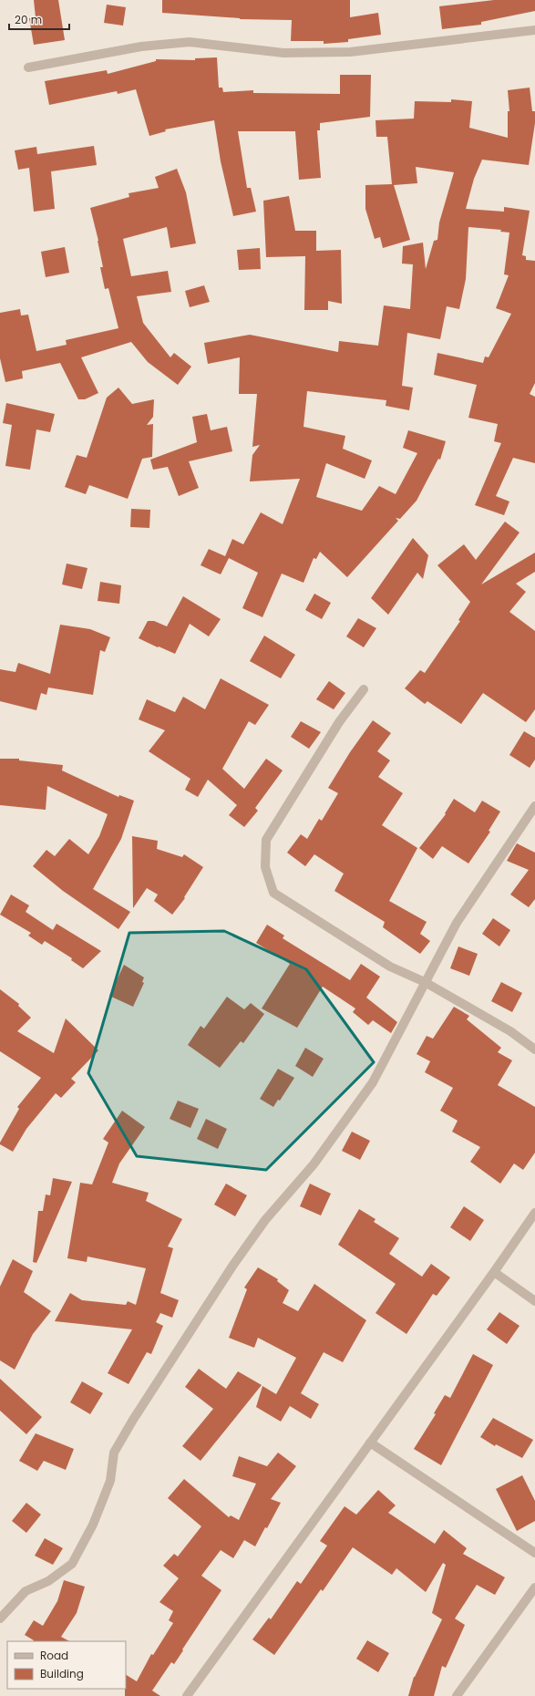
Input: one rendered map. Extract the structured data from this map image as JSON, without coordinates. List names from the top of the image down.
{
  "legend": ["Road", "Building"],
  "scale_bar": "20 m"
}
